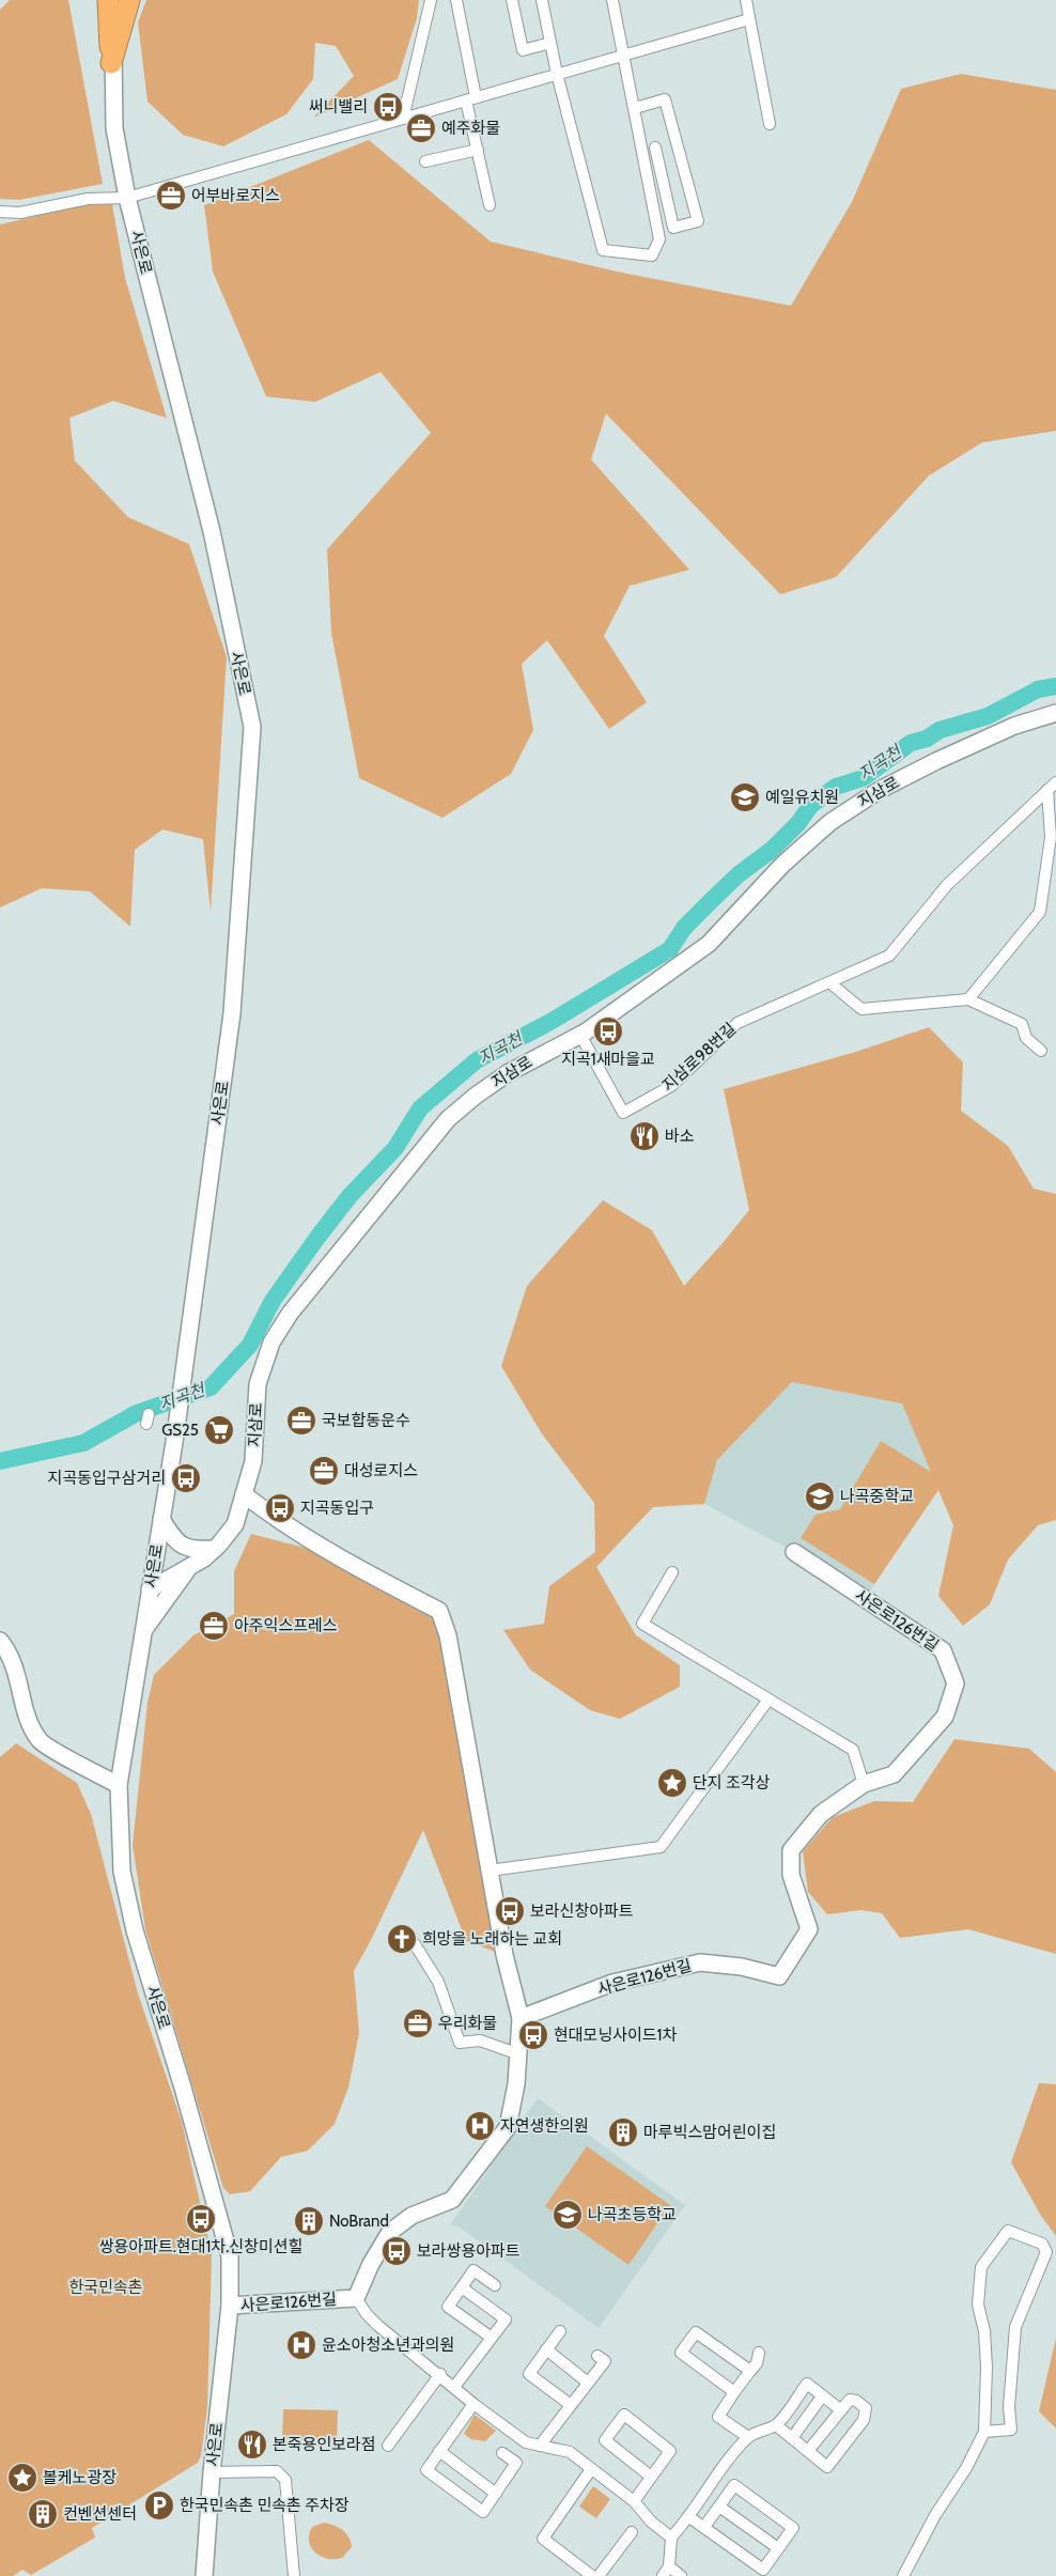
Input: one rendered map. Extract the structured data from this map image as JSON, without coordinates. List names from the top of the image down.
{
  "streets": {
    "street": [
      "사은로",
      "지삼로",
      "지삼로98번길",
      "사은로126번길"
    ]
  },
  "crossings": [
    ["사은로", "지삼로"],
    ["사은로", "사은로126번길"],
    ["지삼로", "지삼로98번길"]
  ],
  "water": ["지곡천"],
  "parks": ["한국민속촌"],
  "places": {
    "bus stop": [
      "써니밸리",
      "지곡1새마을교",
      "지곡동입구삼거리",
      "지곡동입구",
      "보라신창아파트",
      "현대모닝사이드1차",
      "쌍용아파트.현대1차.신창미션힐",
      "보라쌍용아파트"
    ],
    "office": [
      "예주화물",
      "어부바로지스",
      "국보합동운수",
      "대성로지스",
      "아주익스프레스",
      "우리화물"
    ],
    "school or university": ["예일유치원", "나곡중학교", "나곡초등학교"],
    "restaurant": ["바소", "본죽용인보라점"],
    "supermarket": ["GS25"],
    "place": ["단지 조각상", "볼케노광장"],
    "church": ["희망을 노래하는 교회"],
    "hospital": ["자연생한의원", "윤소아청소년과의원"],
    "building": ["마루빅스맘어린이집", "NoBrand", "컨벤션센터"],
    "parking": ["한국민속촌 민속촌 주차장"]
  }
}
